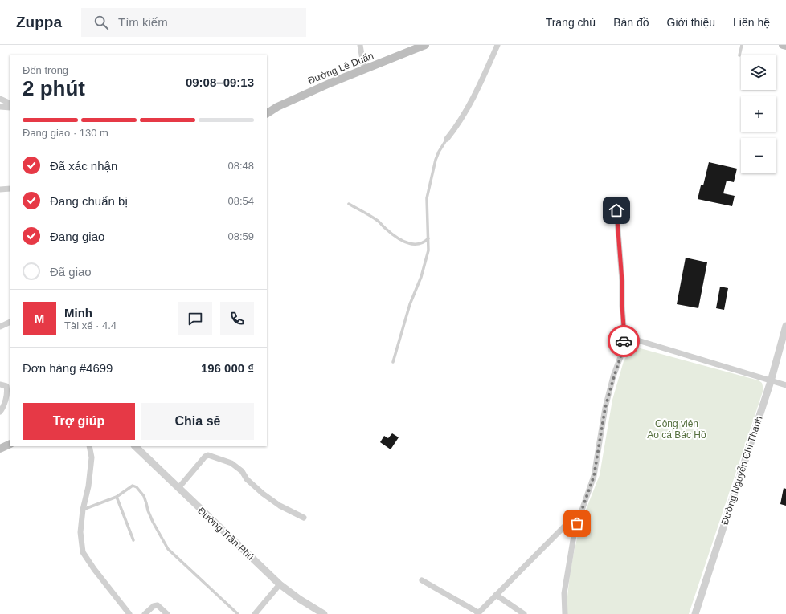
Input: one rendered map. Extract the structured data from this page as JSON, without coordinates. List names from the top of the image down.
{
  "streets": {
    "main road": ["Đường Lê Duẩn"],
    "street": ["Đường Nguyễn Chí Thanh", "Đường Trần Phú"]
  },
  "parks": ["Công viên Ao cá Bác Hồ"],
  "page": {
    "header": "Zuppa",
    "search": "Tìm kiếm",
    "nav": [
      "Trang chủ",
      "Bản đồ",
      "Giới thiệu",
      "Liên hệ"
    ],
    "map_buttons": ["+", "−"],
    "heading": ["2 phút", "Đến trong", "09:08–09:13"],
    "panel": [
      "Minh",
      "Tài xế · 4.4",
      "Đơn hàng #4699",
      "196 000 ₫"
    ],
    "bar": "Đang giao · 130 m",
    "list": [
      ["Đã xác nhận", "08:48"],
      ["Đang chuẩn bị", "08:54"],
      ["Đang giao", "08:59"],
      "Đã giao"
    ],
    "round": "M",
    "buttons": ["Trợ giúp", "Chia sẻ"]
  }
}
